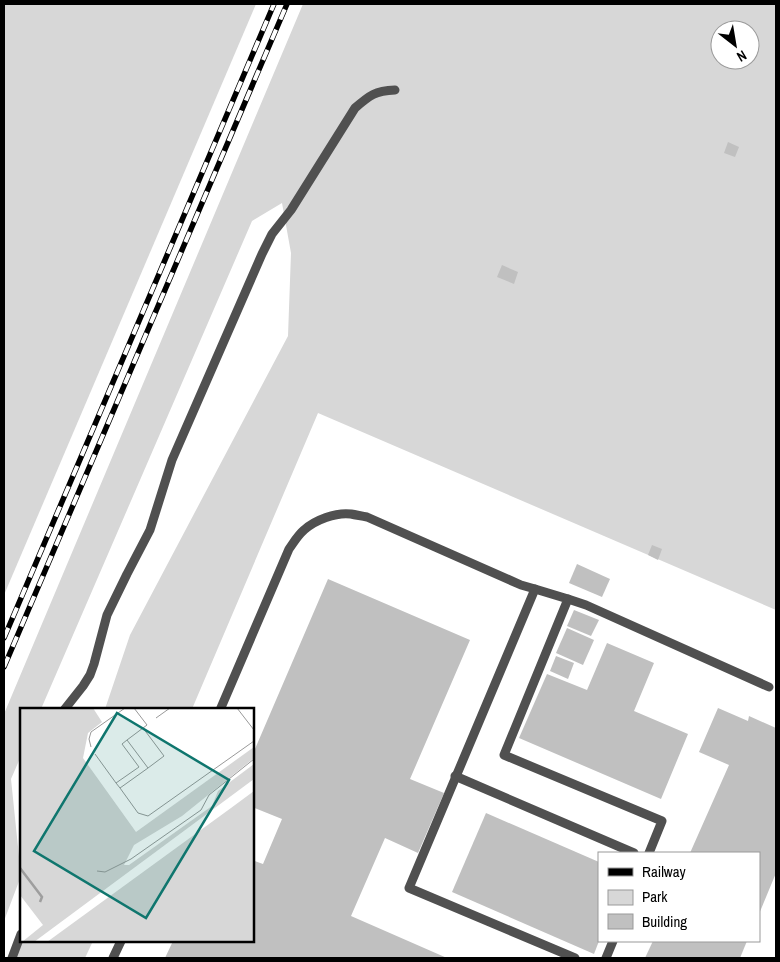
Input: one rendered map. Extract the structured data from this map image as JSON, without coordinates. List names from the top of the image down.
{
  "legend": ["Railway", "Park", "Building"],
  "north": "bottom right"
}
